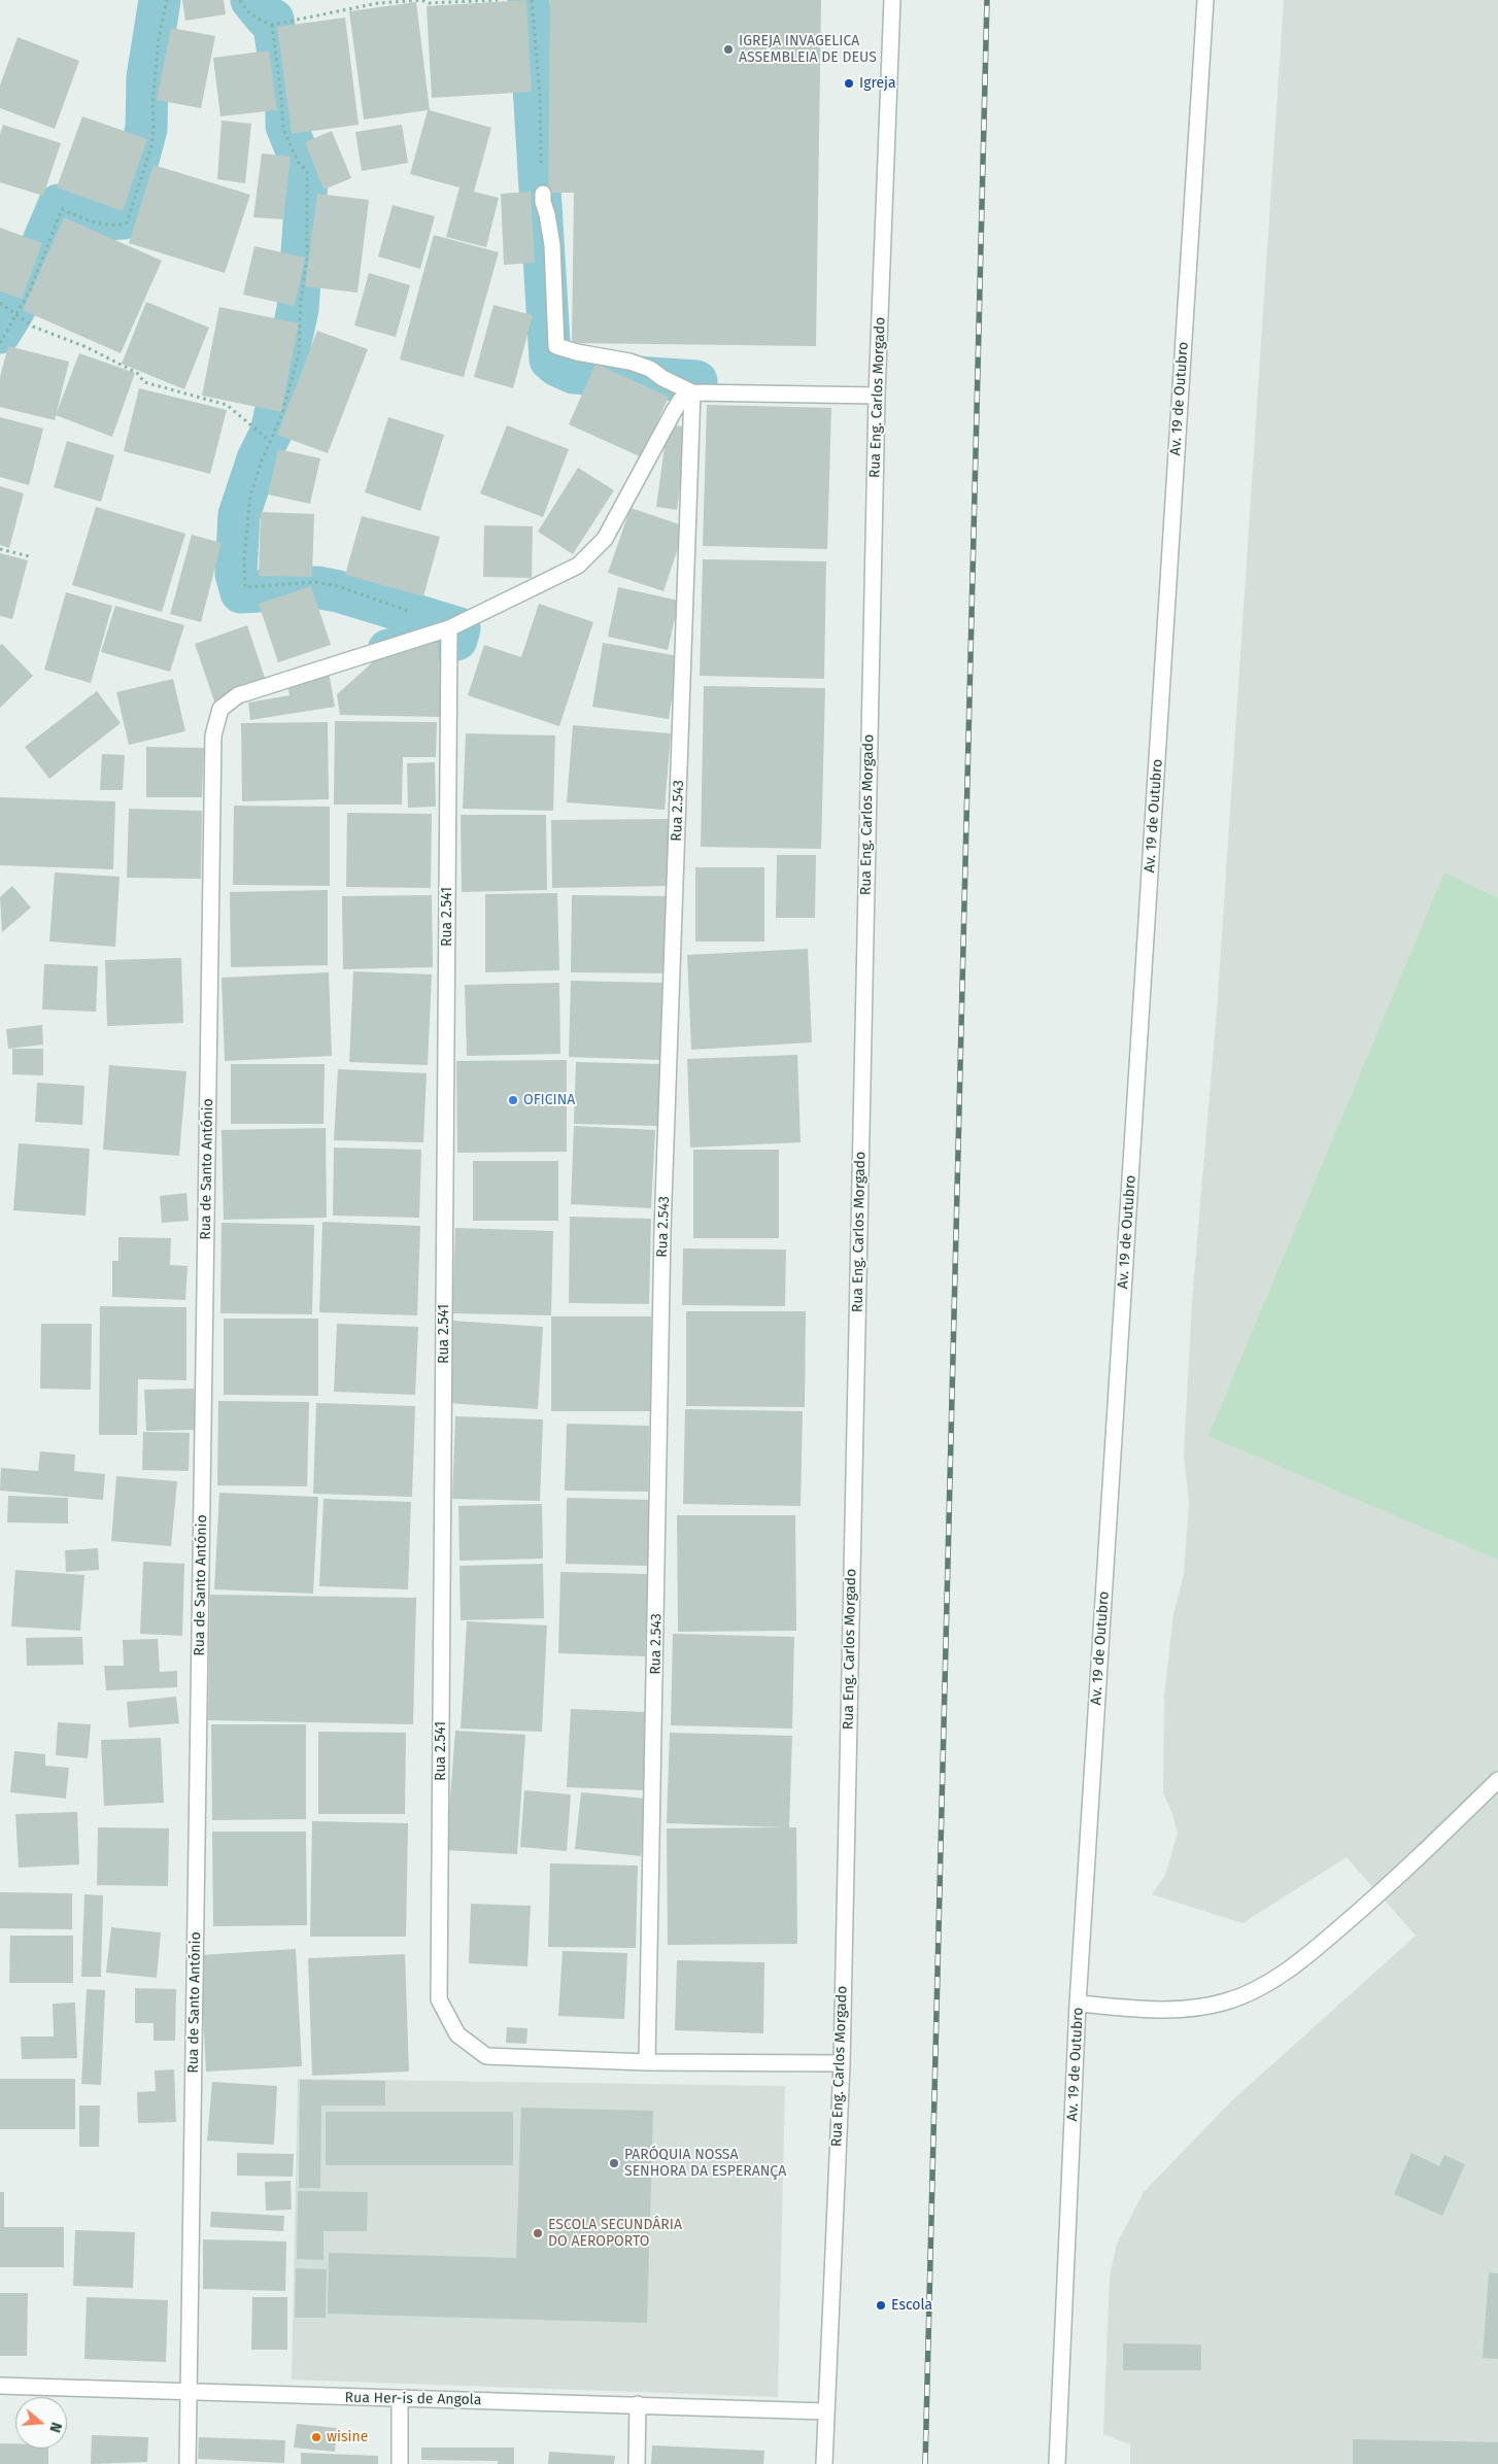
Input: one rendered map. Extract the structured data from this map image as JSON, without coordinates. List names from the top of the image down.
{
  "streets": {
    "street": [
      "Rua Eng. Carlos Morgado",
      "Av. 19 de Outubro",
      "Rua 2.543",
      "Rua 2.541",
      "Rua de Santo António",
      "Rua Her-is de Angola"
    ]
  },
  "crossings": [
    ["Rua Eng. Carlos Morgado", "Rua Her-is de Angola"],
    ["Rua 2.543", "Rua 2.541"],
    ["Rua 2.541", "Rua de Santo António"],
    ["Rua de Santo António", "Rua Her-is de Angola"]
  ],
  "places": [
    "IGREJA INVAGELICA ASSEMBLEIA DE DEUS",
    "Igreja",
    "OFICINA",
    "PARÓQUIA NOSSA SENHORA DA ESPERANÇA",
    "ESCOLA SECUNDÁRIA DO AEROPORTO",
    "Escola",
    "wisine"
  ],
  "north": "right"
}
